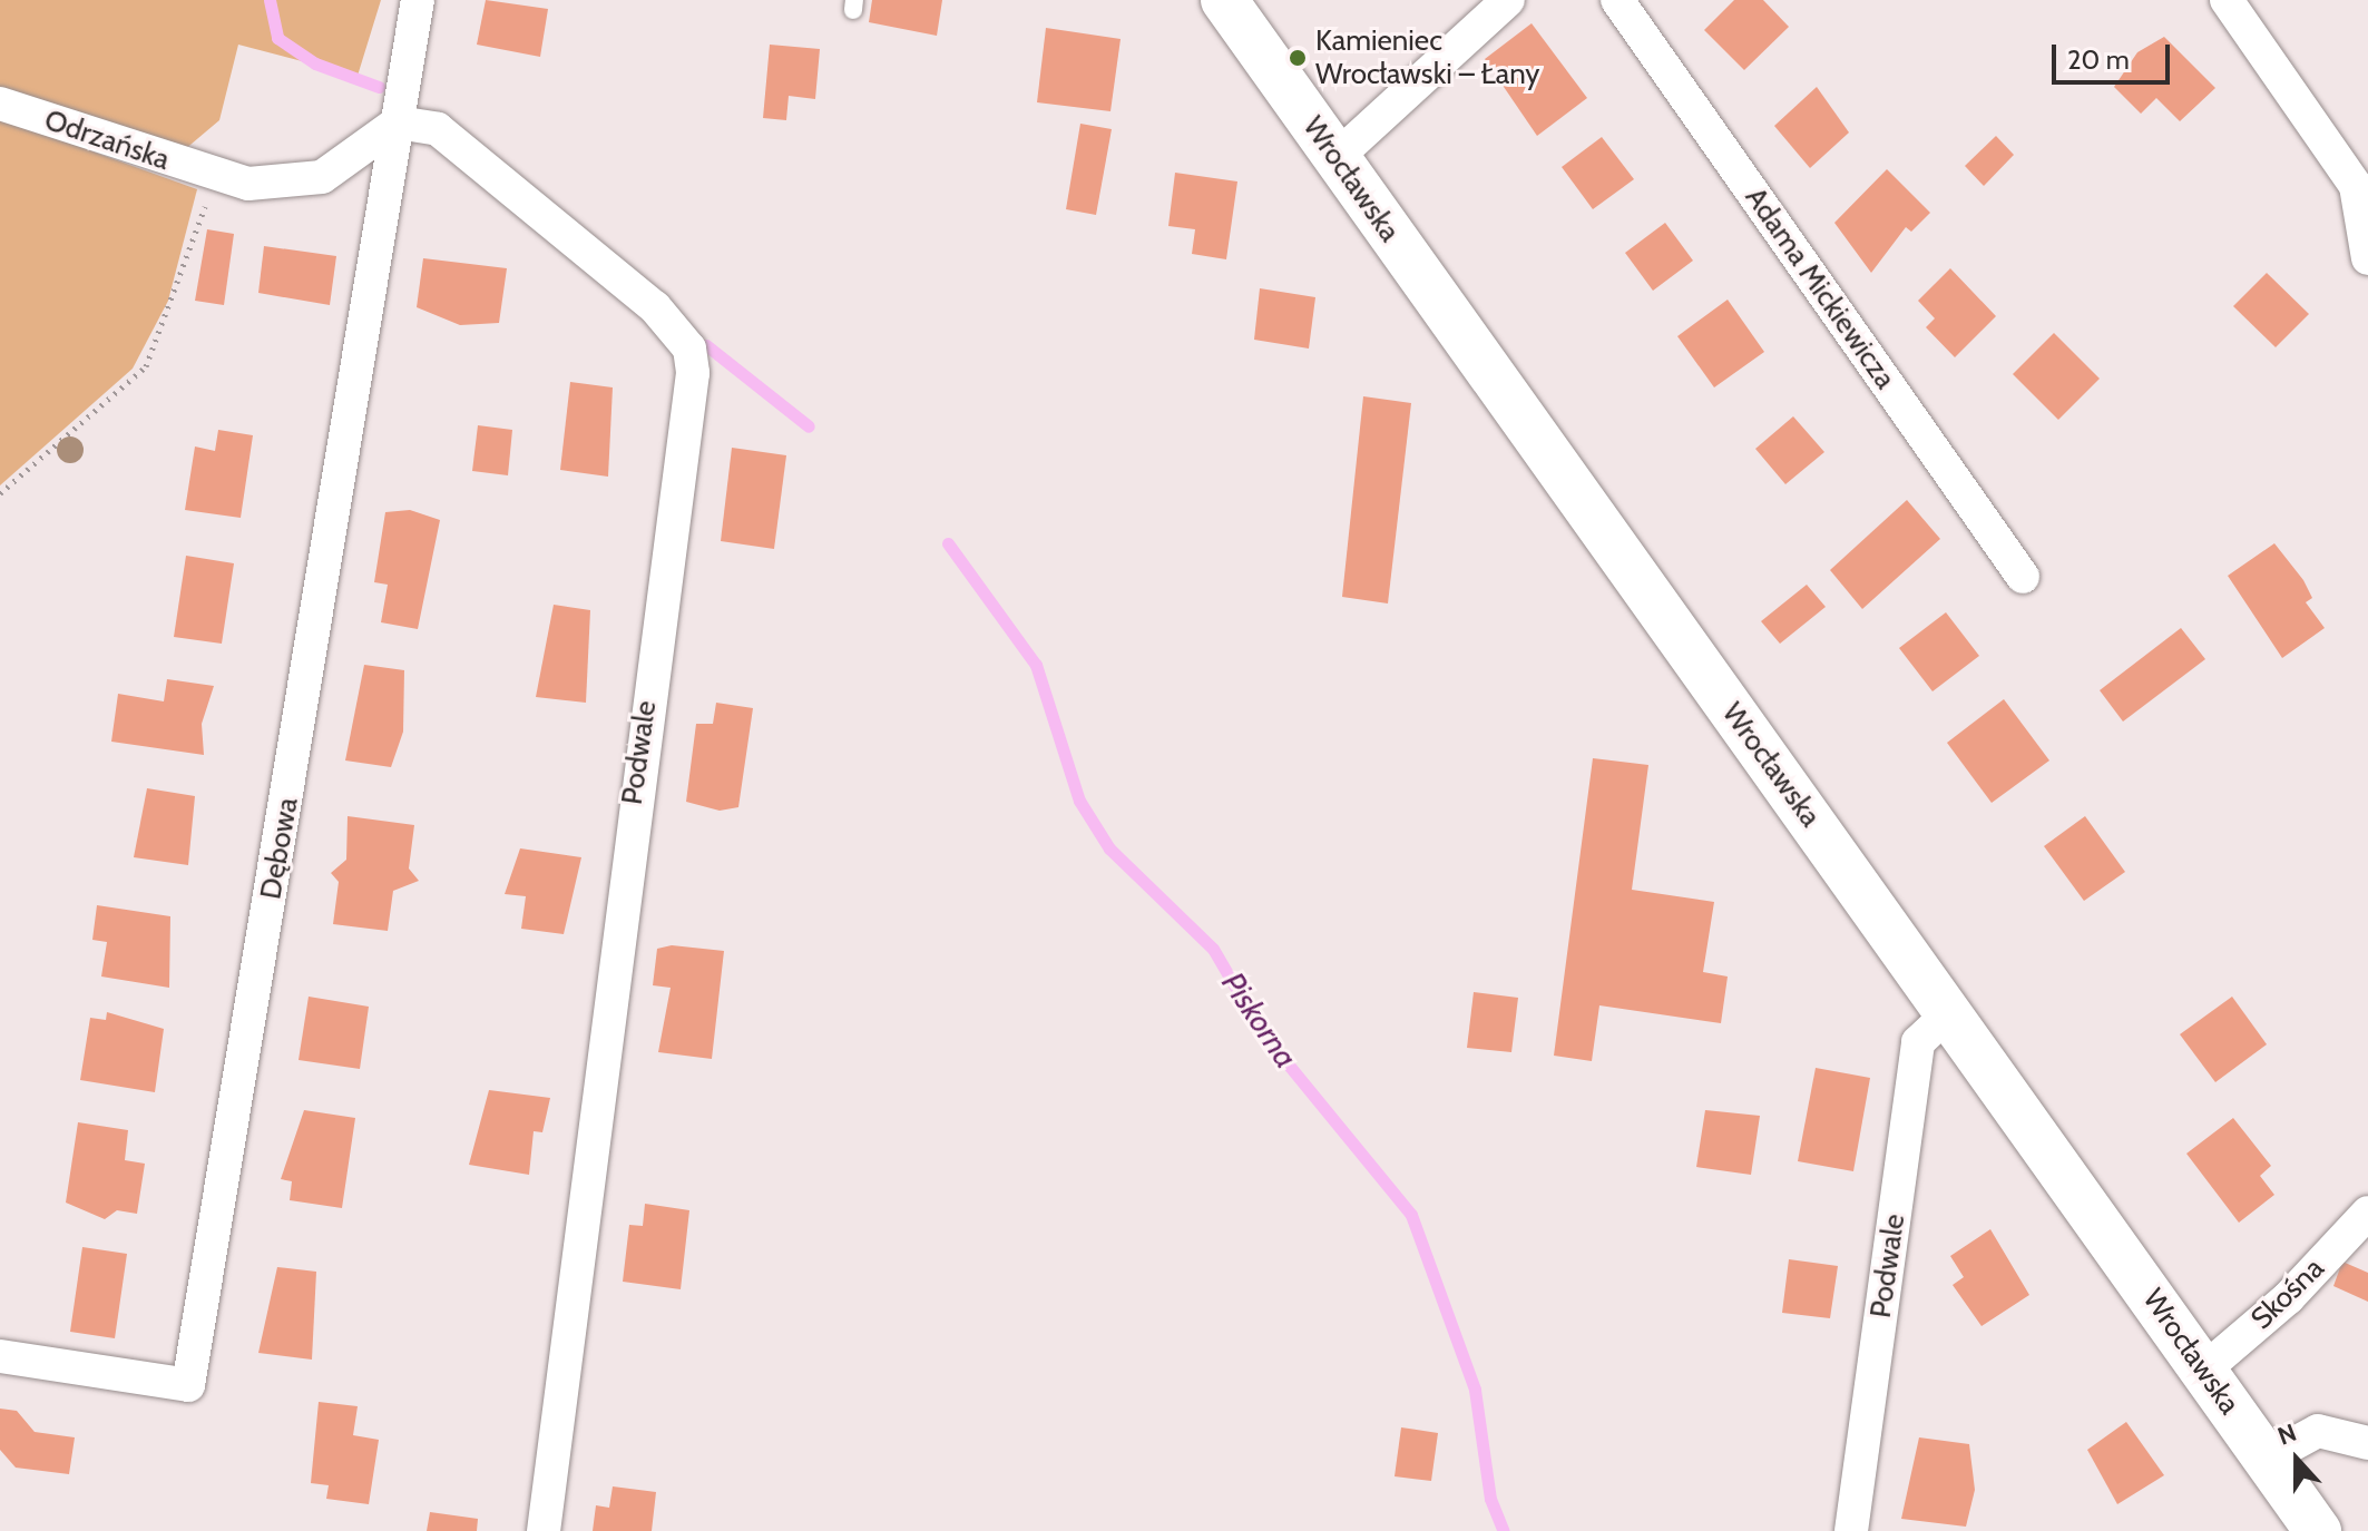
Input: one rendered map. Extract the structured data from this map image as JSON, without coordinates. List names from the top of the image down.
{
  "streets": {
    "main road": ["Wrocławska"],
    "street": [
      "Odrzańska",
      "Adama Mickiewicza",
      "Podwale",
      "Dębowa",
      "Skośna"
    ]
  },
  "crossings": [
    ["Wrocławska", "Podwale"],
    ["Wrocławska", "Skośna"],
    ["Podwale", "Dębowa"]
  ],
  "water": ["Piskorna"],
  "places": ["Kamieniec Wrocławski – Łany"],
  "scale_bar": "20 m",
  "north": "top"
}
